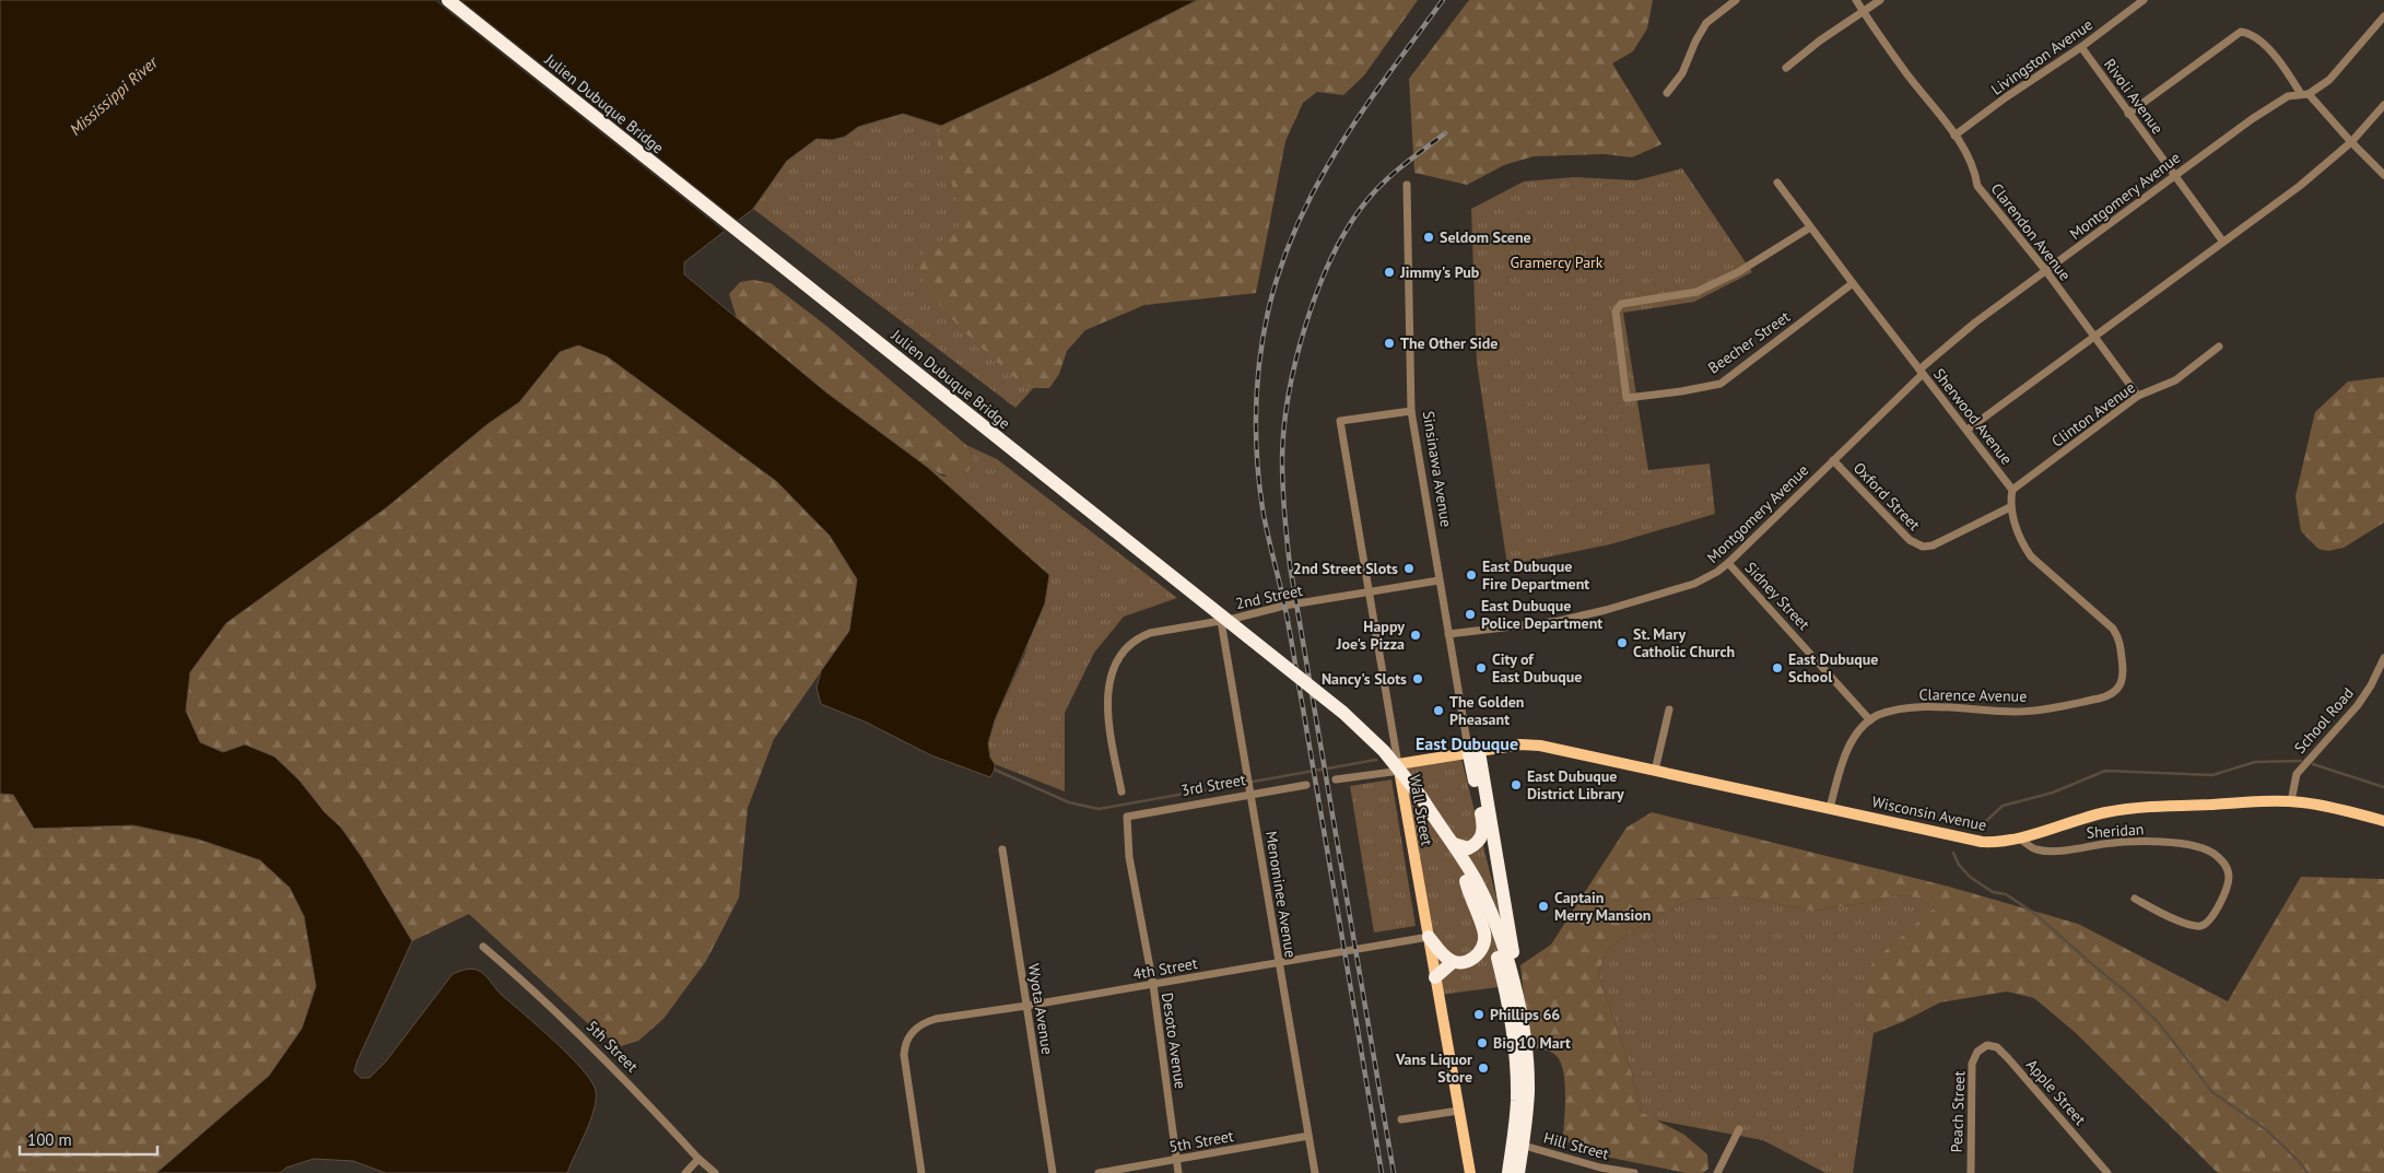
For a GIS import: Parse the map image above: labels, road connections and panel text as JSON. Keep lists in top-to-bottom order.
{
  "streets": {
    "highway": ["Julien Dubuque Bridge"],
    "main road": ["Wall Street", "Wisconsin Avenue"],
    "street": [
      "Livingston Avenue",
      "Rivoli Avenue",
      "Montgomery Avenue",
      "Clarendon Avenue",
      "Beecher Street",
      "Clinton Avenue",
      "Sherwood Avenue",
      "Sinsinawa Avenue",
      "Oxford Street",
      "Sidney Street",
      "2nd Street",
      "Clarence Avenue",
      "School Road",
      "3rd Street",
      "Sheridan",
      "Menominee Avenue",
      "4th Street",
      "Wyota Avenue",
      "Desoto Avenue",
      "5th Street",
      "Apple Street",
      "Peach Street",
      "Hill Street"
    ]
  },
  "crossings": [
    ["Livingston Avenue", "Rivoli Avenue"],
    ["Livingston Avenue", "Clarendon Avenue"],
    ["Rivoli Avenue", "Montgomery Avenue"],
    ["Montgomery Avenue", "Clarendon Avenue"],
    ["Montgomery Avenue", "Sherwood Avenue"],
    ["Montgomery Avenue", "Sinsinawa Avenue"],
    ["Montgomery Avenue", "Oxford Street"],
    ["Montgomery Avenue", "Sidney Street"],
    ["Clarendon Avenue", "Clinton Avenue"],
    ["Beecher Street", "Sherwood Avenue"],
    ["Clinton Avenue", "Sherwood Avenue"],
    ["Sinsinawa Avenue", "2nd Street"],
    ["Sinsinawa Avenue", "Wall Street"],
    ["Sinsinawa Avenue", "Wisconsin Avenue"],
    ["Oxford Street", "Clarence Avenue"],
    ["Sidney Street", "Clarence Avenue"],
    ["2nd Street", "Wall Street"],
    ["2nd Street", "Menominee Avenue"],
    ["School Road", "Wisconsin Avenue"],
    ["3rd Street", "Menominee Avenue"],
    ["3rd Street", "Desoto Avenue"],
    ["Wall Street", "4th Street"],
    ["Wisconsin Avenue", "Sheridan"],
    ["Menominee Avenue", "4th Street"],
    ["Menominee Avenue", "5th Street"],
    ["4th Street", "Wyota Avenue"],
    ["4th Street", "Desoto Avenue"],
    ["Desoto Avenue", "5th Street"],
    ["Apple Street", "Peach Street"]
  ],
  "districts": ["East Dubuque"],
  "water": ["Mississippi River"],
  "parks": ["Gramercy Park"],
  "places": [
    "Seldom Scene",
    "Jimmy's Pub",
    "The Other Side",
    "2nd Street Slots",
    "East Dubuque Fire Department",
    "East Dubuque Police Department",
    "Happy Joe's Pizza",
    "St. Mary Catholic Church",
    "City of East Dubuque",
    "East Dubuque School",
    "Nancy's Slots",
    "The Golden Pheasant",
    "East Dubuque District Library",
    "Captain Merry Mansion",
    "Phillips 66",
    "Big 10 Mart",
    "Vans Liquor Store"
  ],
  "scale_bar": "100 m"
}
